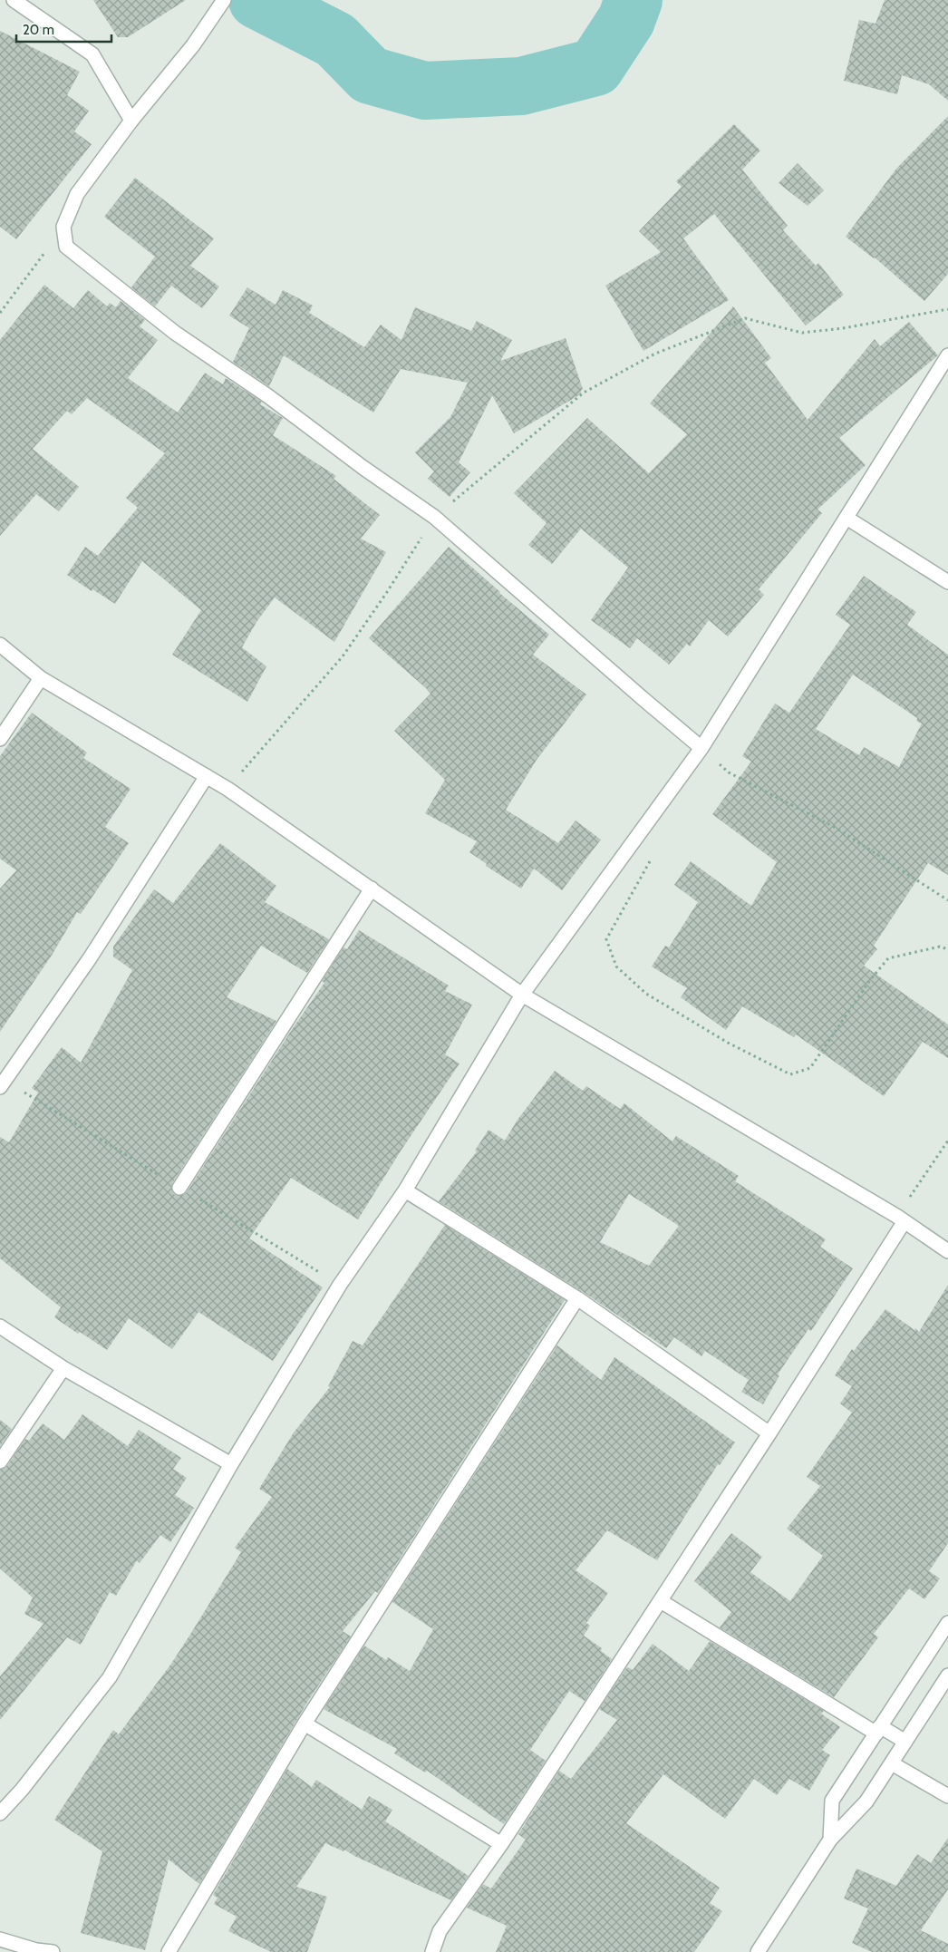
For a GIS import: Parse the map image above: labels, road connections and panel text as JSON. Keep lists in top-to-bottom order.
{
  "scale_bar": "20 m"
}
